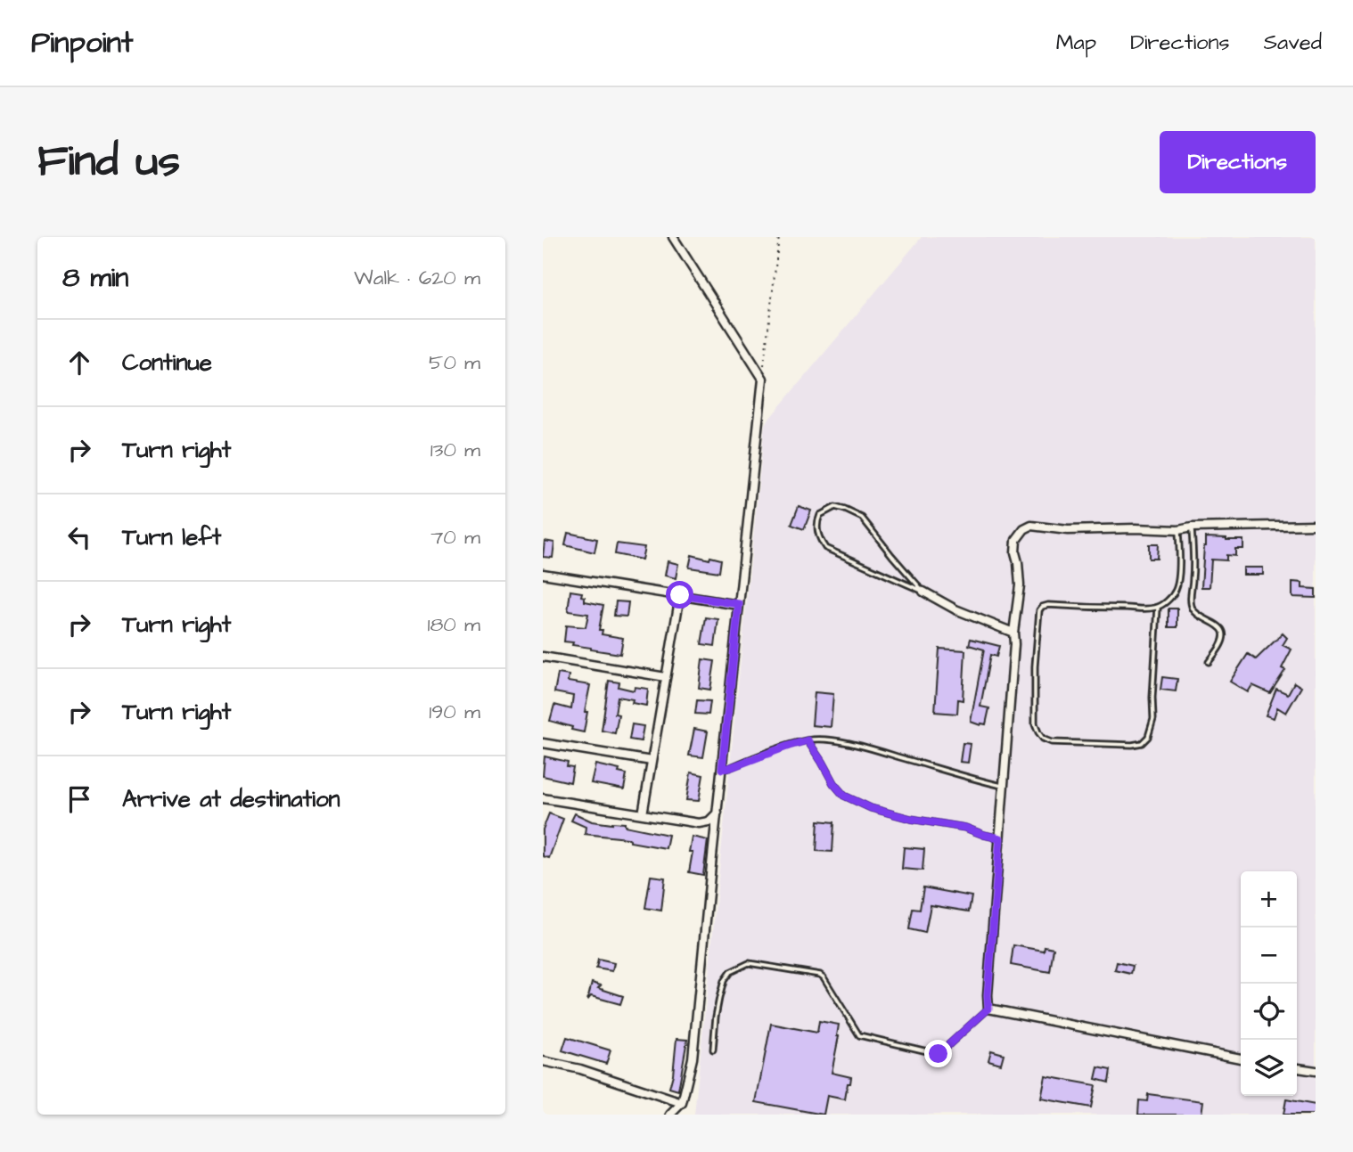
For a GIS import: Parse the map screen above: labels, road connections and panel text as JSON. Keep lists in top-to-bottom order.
{
  "page": {
    "header": "Pinpoint",
    "nav": ["Map", "Directions", "Saved"],
    "buttons": "Directions",
    "title": "Find us",
    "heading": ["8 min", "Walk · 620 m"],
    "list": [
      ["Continue", "50 m"],
      ["Turn right", "130 m"],
      ["Turn left", "70 m"],
      ["Turn right", "180 m"],
      ["Turn right", "190 m"],
      "Arrive at destination"
    ],
    "map_buttons": ["+", "−"]
  }
}
